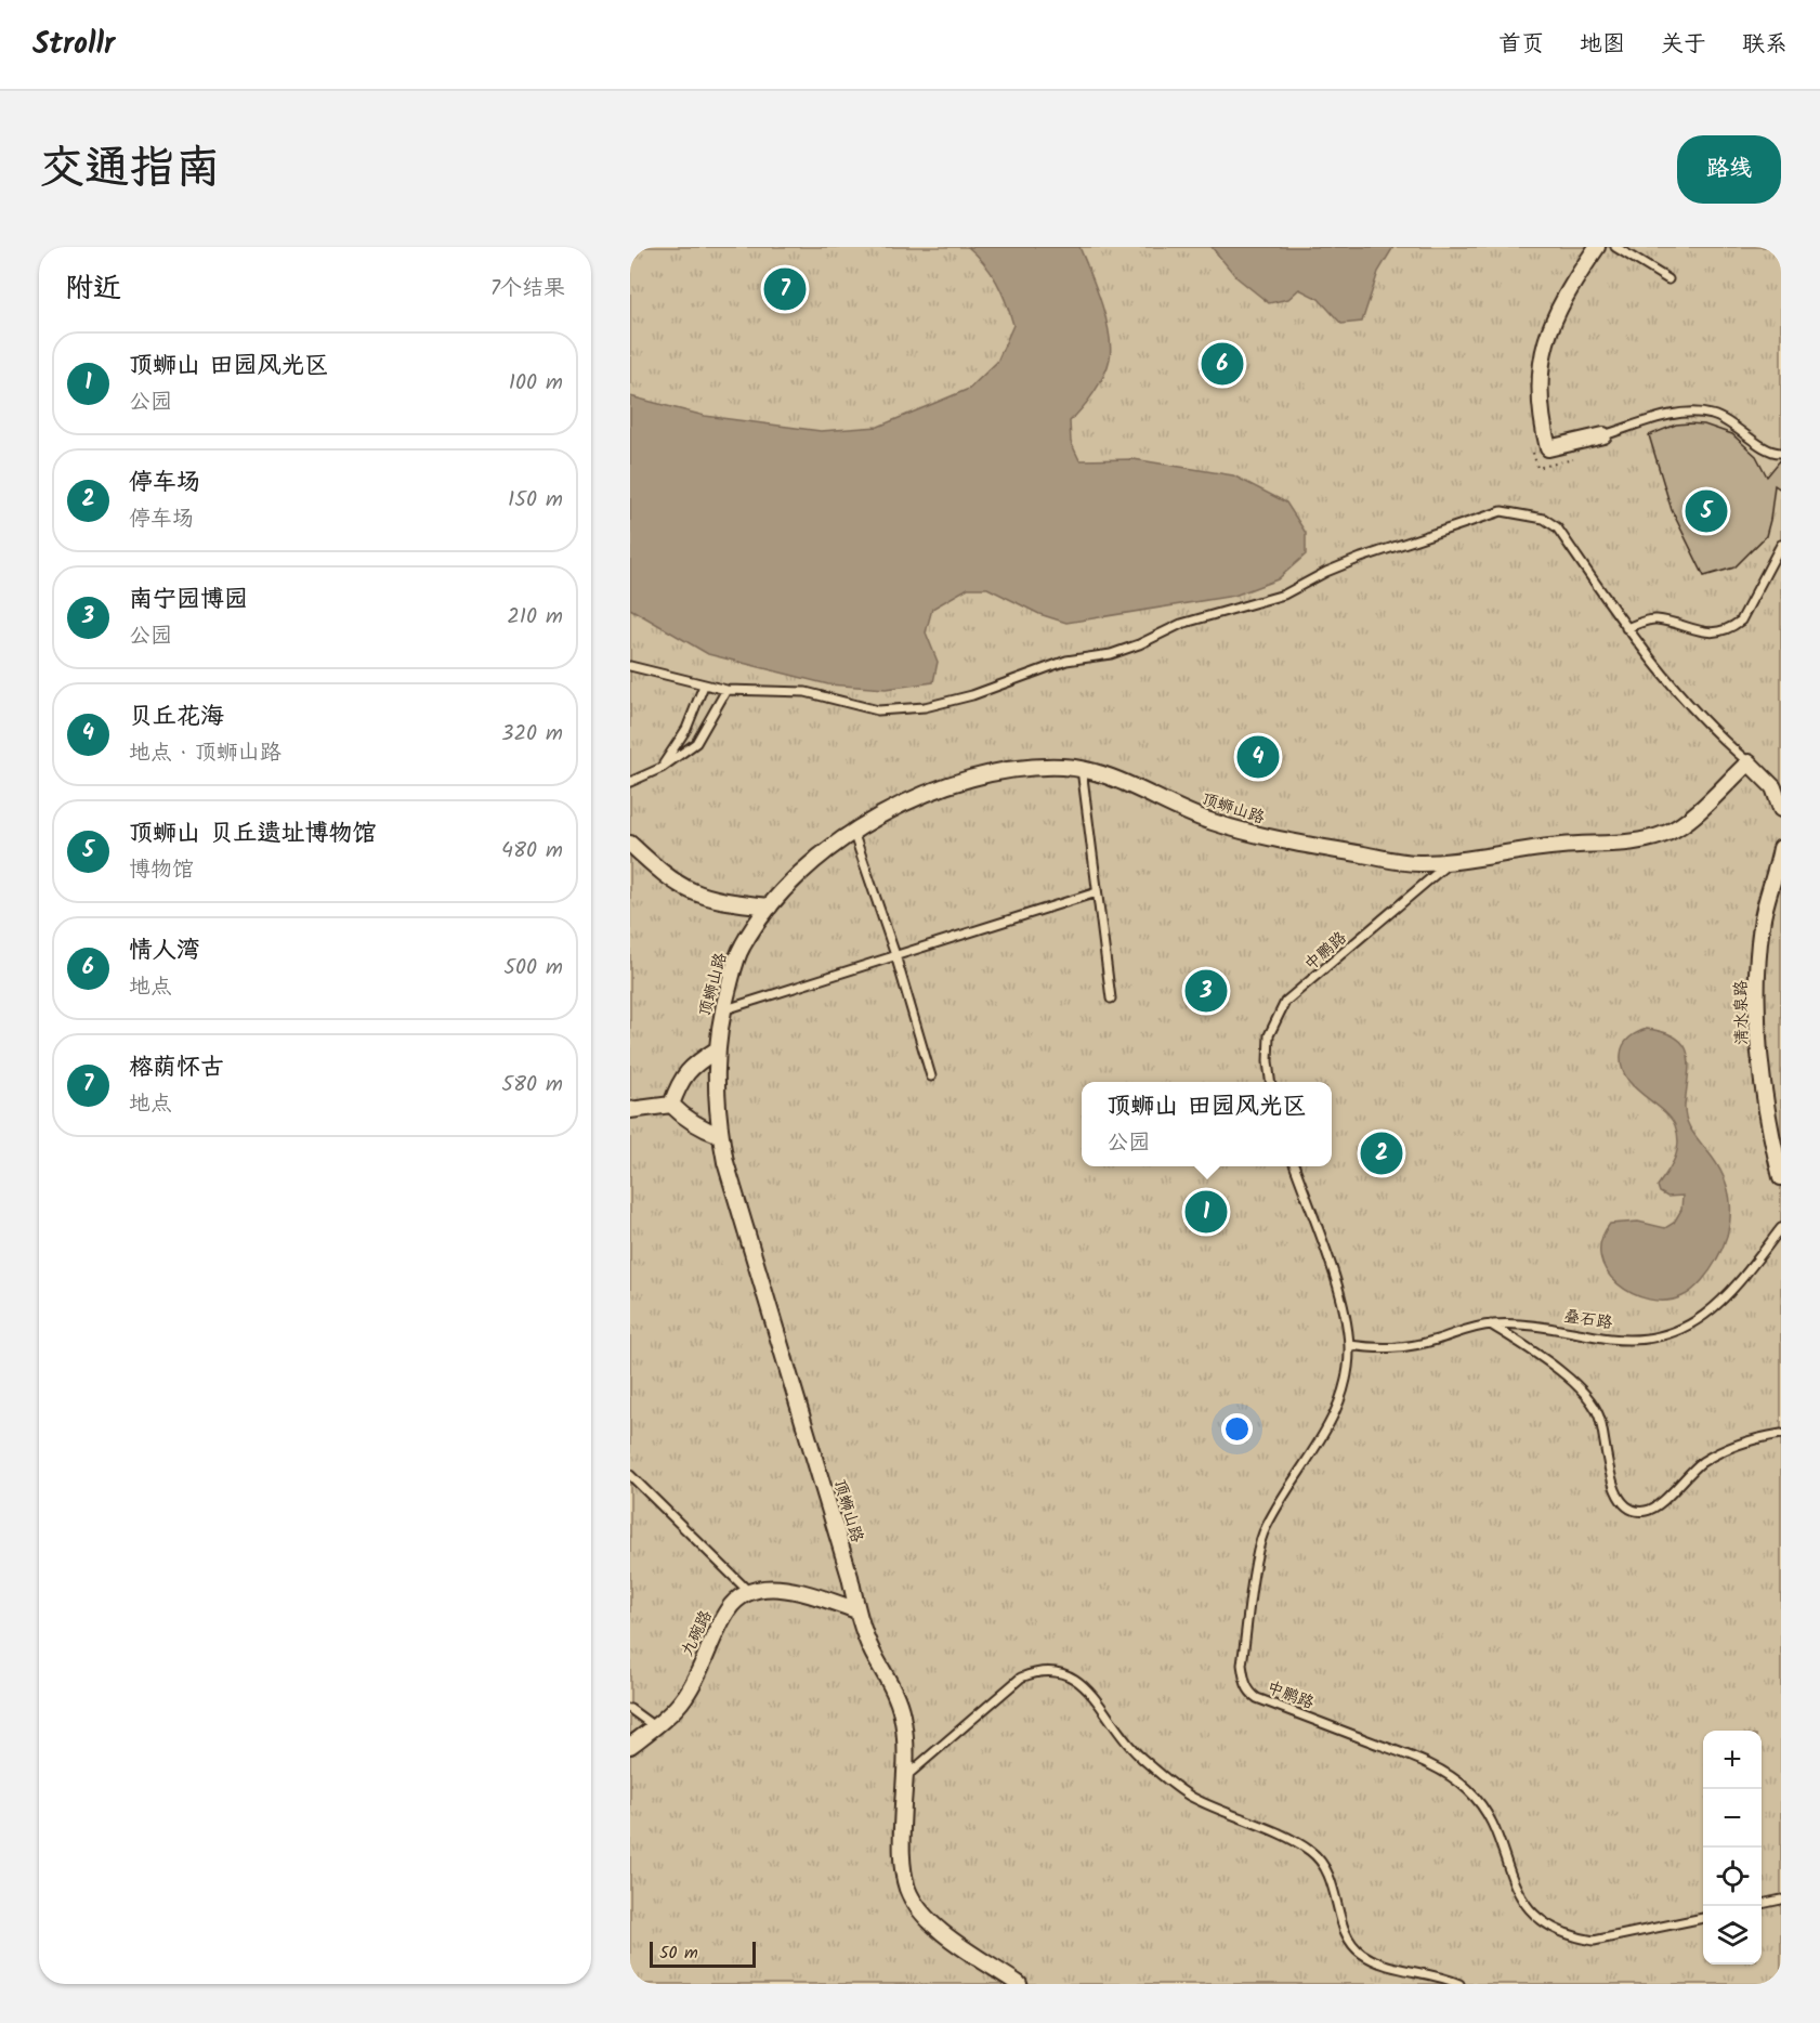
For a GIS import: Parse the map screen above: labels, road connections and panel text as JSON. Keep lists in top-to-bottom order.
{
  "streets": {
    "street": ["顶蛳山路", "清水泉路", "九碗路"],
    "lane": ["中鹏路", "叠石路"]
  },
  "crossings": [
    ["顶蛳山路", "中鹏路"],
    ["中鹏路", "叠石路"]
  ],
  "scale_bar": "50 m",
  "page": {
    "header": "Strollr",
    "nav": [
      "首页",
      "地图",
      "关于",
      "联系"
    ],
    "title": "交通指南",
    "buttons": "路线",
    "heading": ["附近", "7个结果"],
    "pins": [
      "7",
      "6",
      "5",
      "4",
      "3",
      "2",
      "1"
    ],
    "list": [
      {
        "mark": "1",
        "name": "顶蛳山 田园风光区",
        "note": "公园",
        "value": "100 m"
      },
      {
        "mark": "2",
        "name": "停车场",
        "note": "停车场",
        "value": "150 m"
      },
      {
        "mark": "3",
        "name": "南宁园博园",
        "note": "公园",
        "value": "210 m"
      },
      {
        "mark": "4",
        "name": "贝丘花海",
        "note": "地点 · 顶蛳山路",
        "value": "320 m"
      },
      {
        "mark": "5",
        "name": "顶蛳山 贝丘遗址博物馆",
        "note": "博物馆",
        "value": "480 m"
      },
      {
        "mark": "6",
        "name": "情人湾",
        "note": "地点",
        "value": "500 m"
      },
      {
        "mark": "7",
        "name": "榕荫怀古",
        "note": "地点",
        "value": "580 m"
      }
    ],
    "popup": ["顶蛳山 田园风光区", "公园"],
    "map_buttons": ["+", "−"],
    "scale": "50 m"
  }
}
